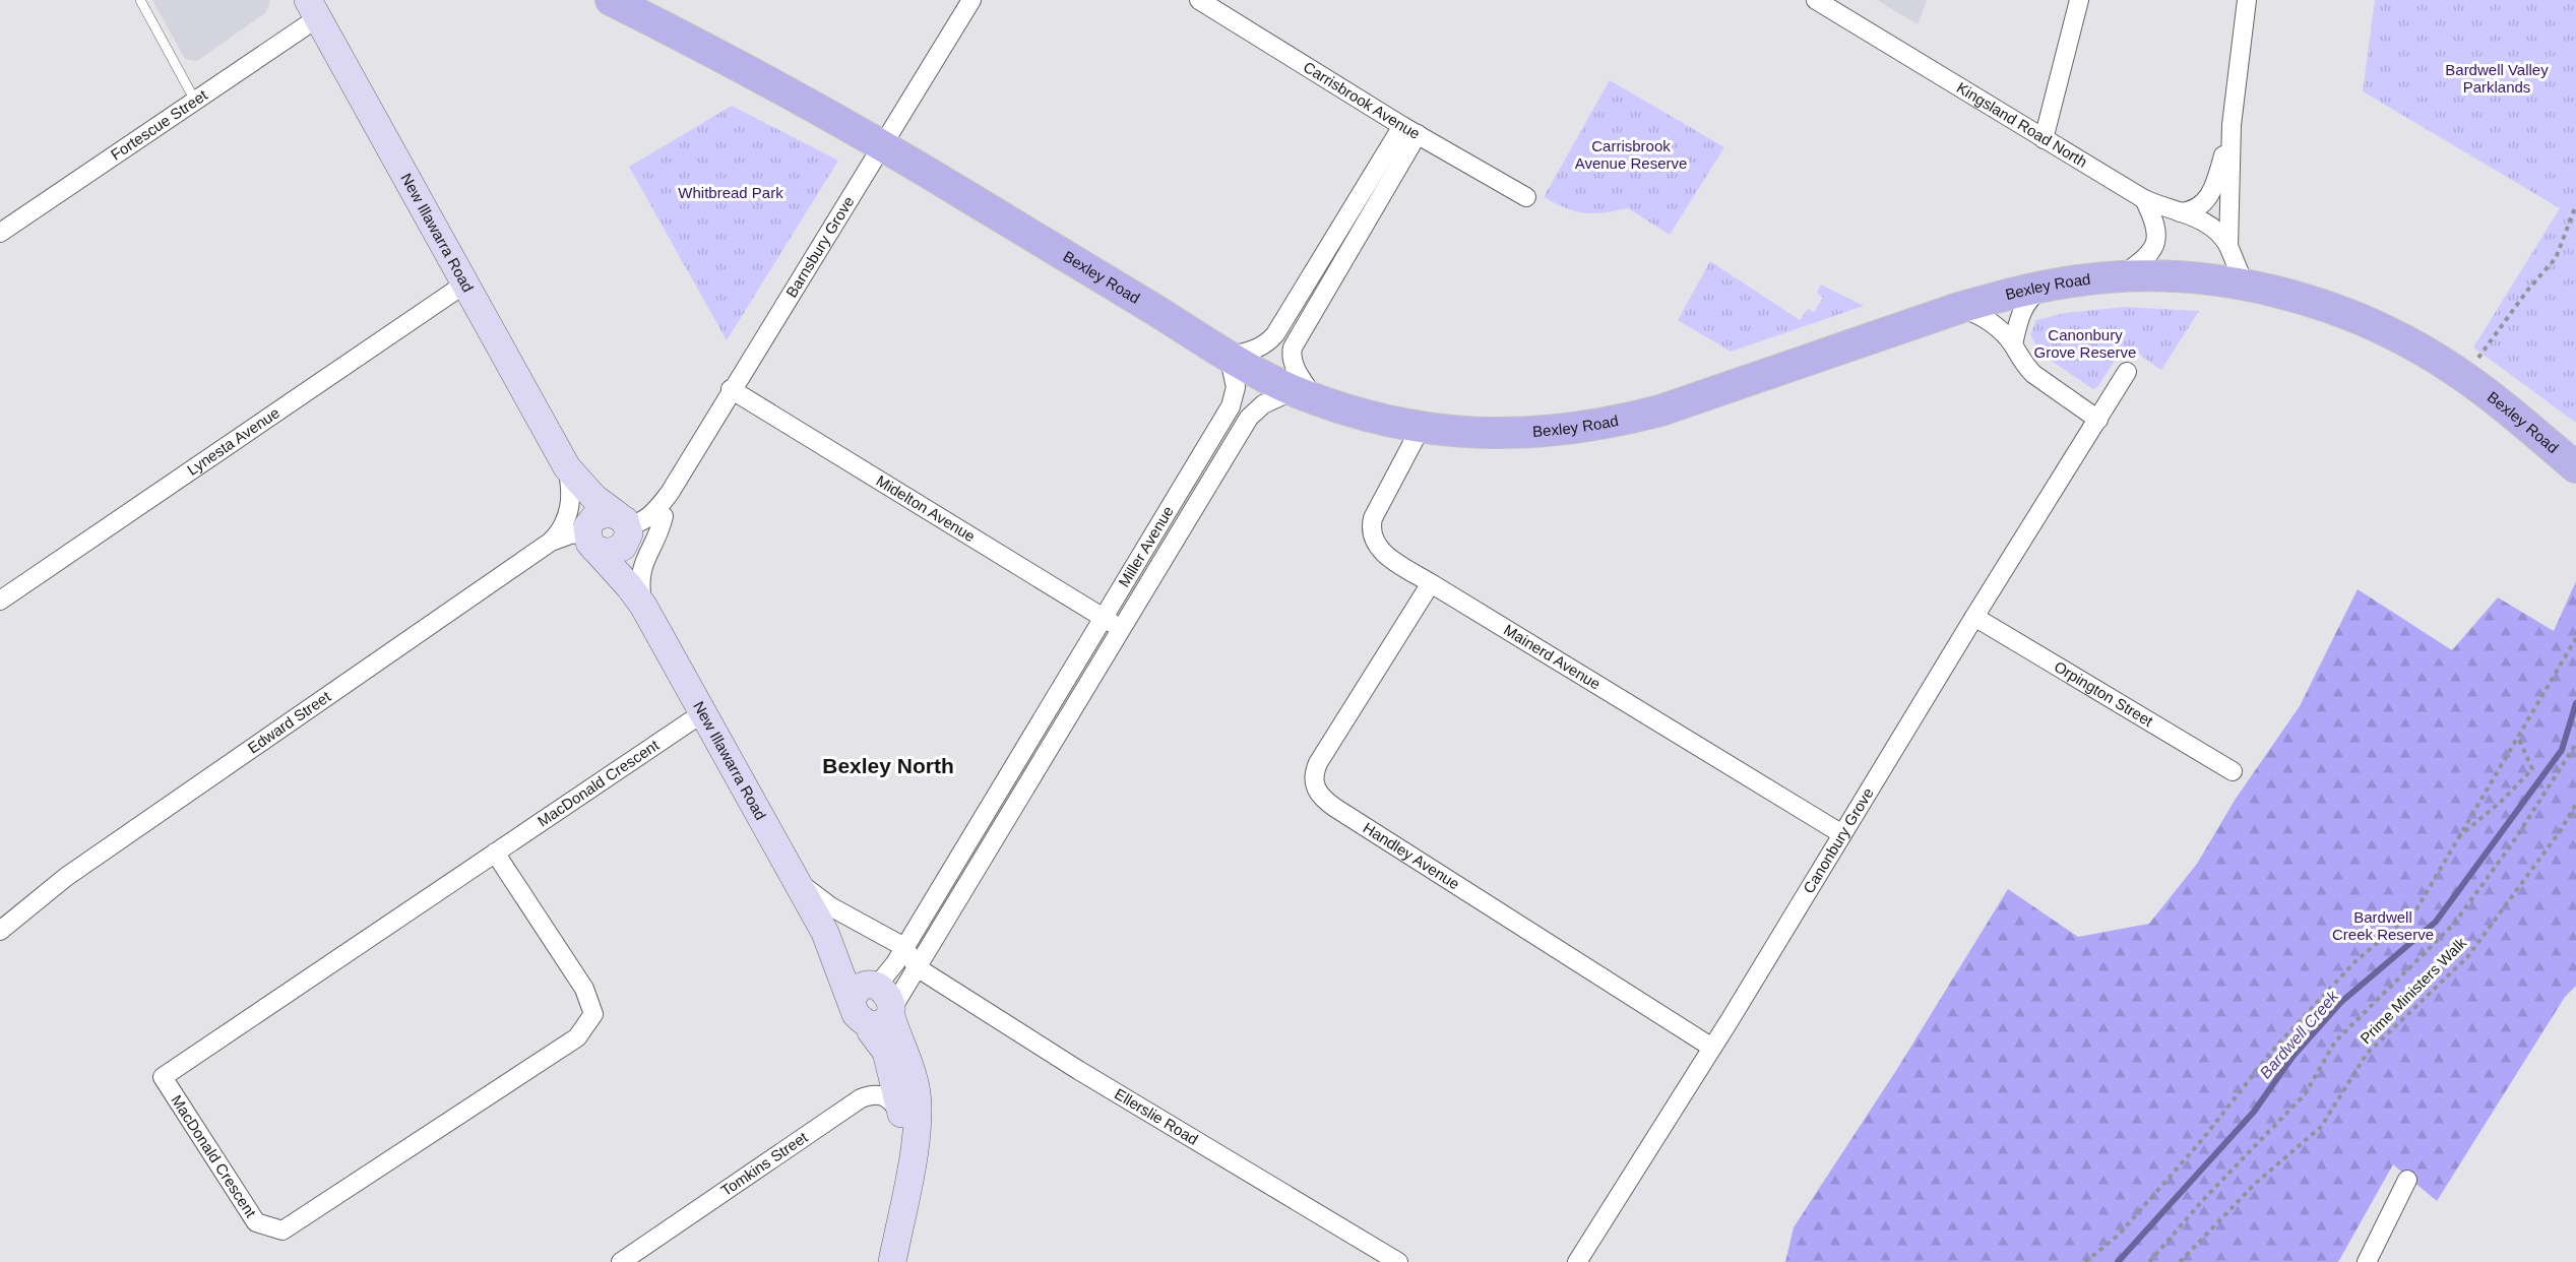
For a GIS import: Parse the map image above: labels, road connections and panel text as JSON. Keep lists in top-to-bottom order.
{
  "streets": {
    "main road": ["New Illawarra Road", "Bexley Road"],
    "street": [
      "Carrisbrook Avenue",
      "Fortescue Street",
      "Kingsland Road North",
      "Barnsbury Grove",
      "Lynesta Avenue",
      "Midelton Avenue",
      "Miller Avenue",
      "Mainerd Avenue",
      "Orpington Street",
      "Edward Street",
      "MacDonald Crescent",
      "Canonbury Grove",
      "Handley Avenue",
      "Ellerslie Road",
      "Tomkins Street"
    ],
    "path": ["Prime Ministers Walk"]
  },
  "crossings": [
    ["Fortescue Street", "New Illawarra Road"],
    ["New Illawarra Road", "Barnsbury Grove"],
    ["New Illawarra Road", "Lynesta Avenue"],
    ["New Illawarra Road", "Miller Avenue"],
    ["New Illawarra Road", "Edward Street"],
    ["New Illawarra Road", "MacDonald Crescent"],
    ["New Illawarra Road", "Tomkins Street"],
    ["Barnsbury Grove", "Bexley Road"],
    ["Barnsbury Grove", "Midelton Avenue"],
    ["Bexley Road", "Miller Avenue"],
    ["Bexley Road", "Mainerd Avenue"],
    ["Midelton Avenue", "Miller Avenue"],
    ["Miller Avenue", "Ellerslie Road"],
    ["Mainerd Avenue", "Canonbury Grove"],
    ["Mainerd Avenue", "Handley Avenue"],
    ["Orpington Street", "Canonbury Grove"],
    ["Canonbury Grove", "Handley Avenue"]
  ],
  "districts": ["Bexley North"],
  "water": ["Bardwell Creek"],
  "parks": [
    "Bardwell Valley Parklands",
    "Carrisbrook Avenue Reserve",
    "Whitbread Park",
    "Canonbury Grove Reserve",
    "Bardwell Creek Reserve"
  ]
}
